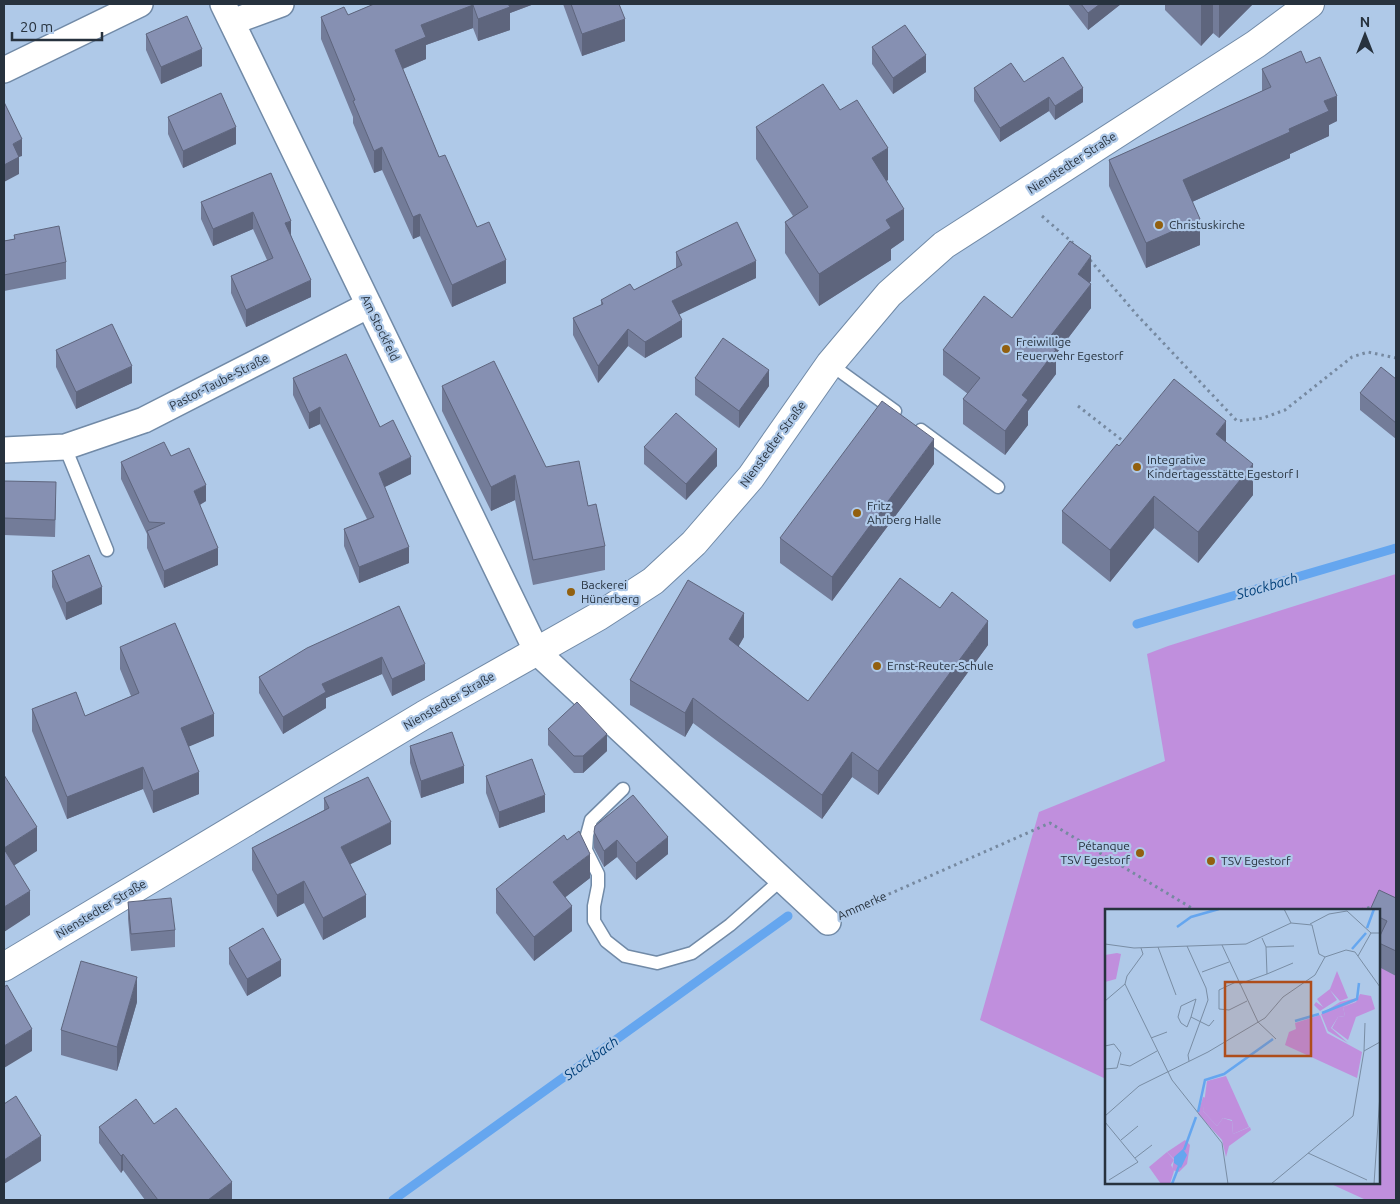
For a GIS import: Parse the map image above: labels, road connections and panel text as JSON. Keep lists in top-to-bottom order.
{
  "streets": {
    "main road": ["Nienstedter Straße"],
    "street": ["Am Stockfeld", "Pastor-Taube-Straße", "Ammerke"]
  },
  "crossings": [
    ["Nienstedter Straße", "Am Stockfeld"],
    ["Nienstedter Straße", "Ammerke"],
    ["Am Stockfeld", "Pastor-Taube-Straße"],
    ["Am Stockfeld", "Ammerke"]
  ],
  "water": ["Stockbach"],
  "places": [
    "Christuskirche",
    "Freiwillige Feuerwehr Egestorf",
    "Integrative Kindertagesstätte Egestorf I",
    "Fritz Ahrberg Halle",
    "Backerei Hünerberg",
    "Ernst-Reuter-Schule",
    "Pétanque TSV Egestorf",
    "TSV Egestorf"
  ],
  "scale_bar": "20 m",
  "north": "top"
}
